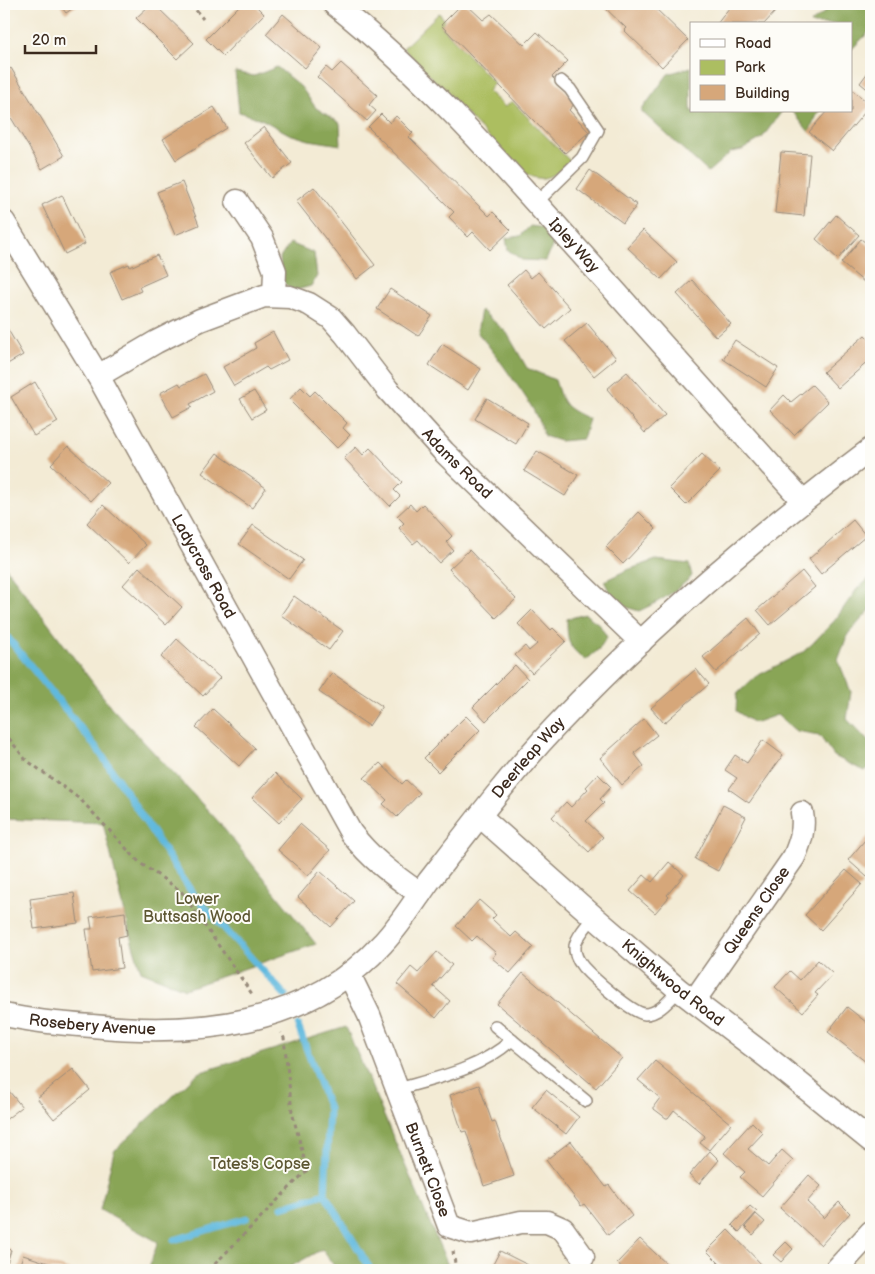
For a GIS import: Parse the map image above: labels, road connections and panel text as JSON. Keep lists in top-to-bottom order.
{
  "streets": {
    "street": [
      "Ipley Way",
      "Adams Road",
      "Ladycross Road",
      "Deerleap Way",
      "Queens Close",
      "Knightwood Road",
      "Rosebery Avenue",
      "Burnett Close"
    ]
  },
  "crossings": [
    ["Ipley Way", "Deerleap Way"],
    ["Adams Road", "Ladycross Road"],
    ["Adams Road", "Deerleap Way"],
    ["Ladycross Road", "Deerleap Way"],
    ["Deerleap Way", "Knightwood Road"],
    ["Deerleap Way", "Rosebery Avenue"],
    ["Deerleap Way", "Burnett Close"],
    ["Queens Close", "Knightwood Road"]
  ],
  "parks": ["Lower Buttsash Wood", "Tates's Copse"],
  "legend": ["Road", "Park", "Building"],
  "scale_bar": "20 m"
}
